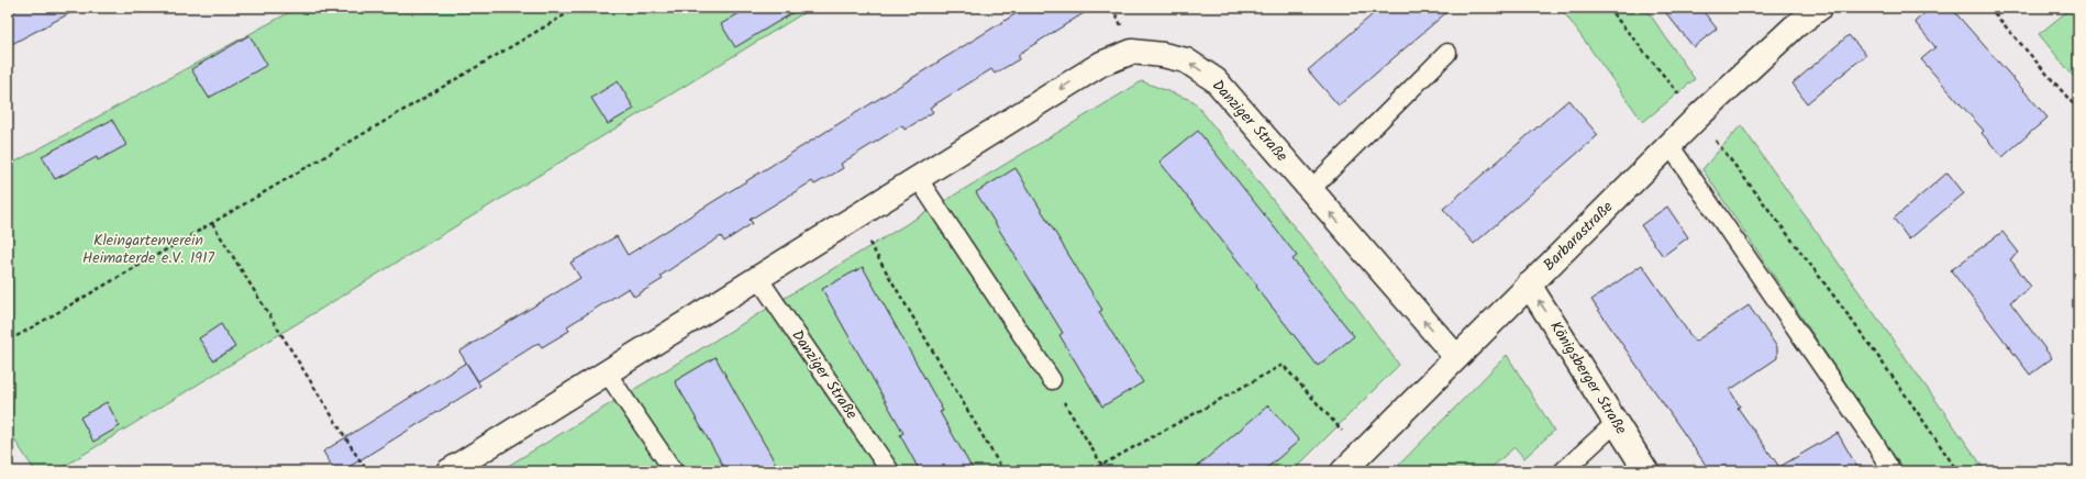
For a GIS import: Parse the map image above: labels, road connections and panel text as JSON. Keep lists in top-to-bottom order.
{
  "streets": {
    "street": ["Danziger Straße", "Barbarastraße", "Königsberger Straße"]
  },
  "crossings": [
    ["Danziger Straße", "Barbarastraße"],
    ["Barbarastraße", "Königsberger Straße"]
  ],
  "one_way": ["Danziger Straße", "Königsberger Straße"],
  "parks": ["Kleingartenverein Heimaterde e.V. 1917"]
}
